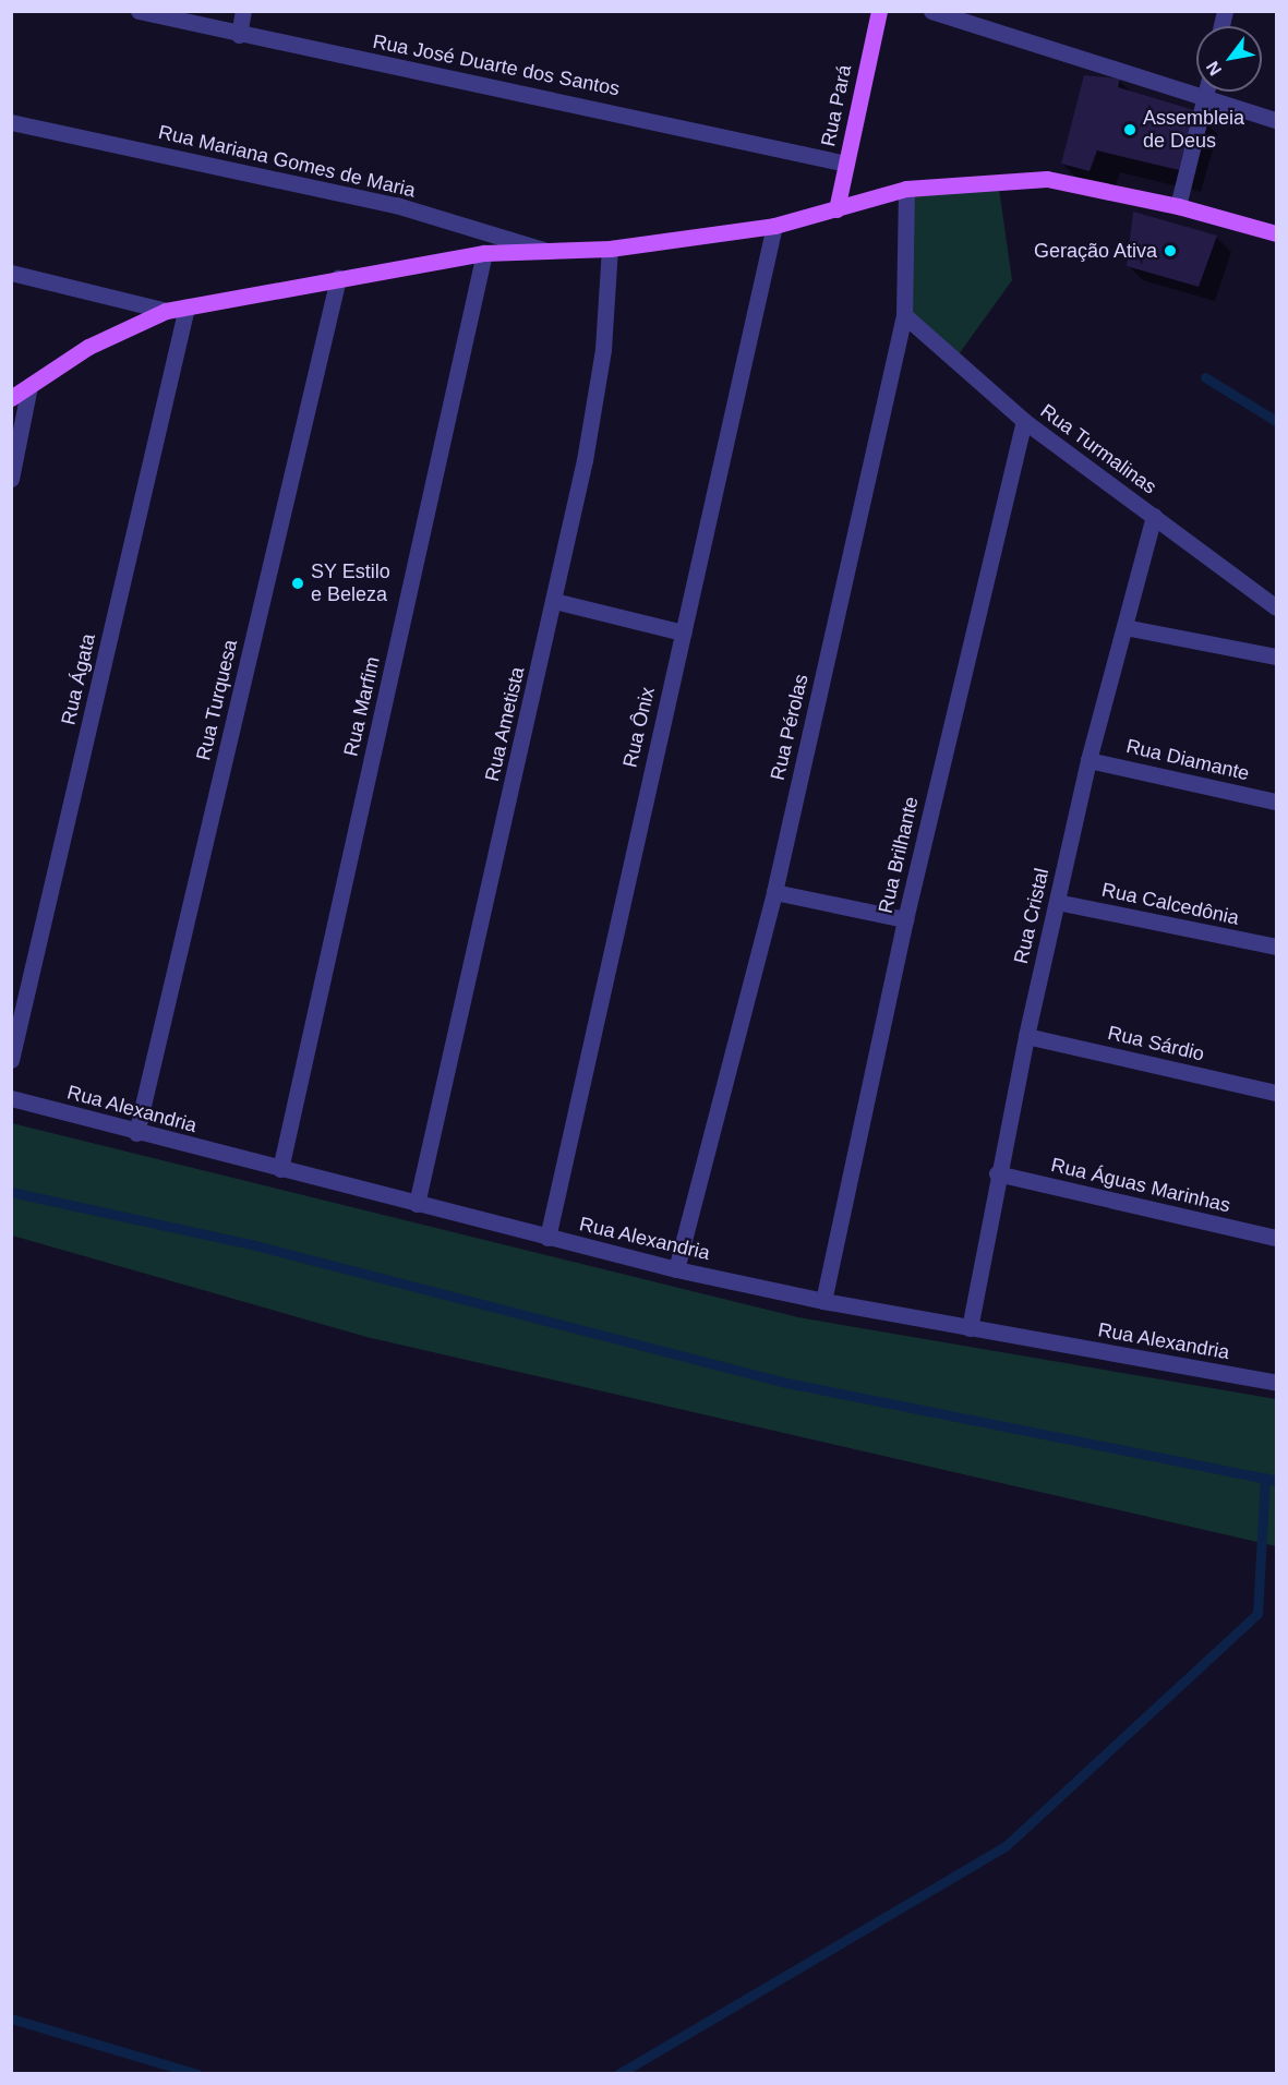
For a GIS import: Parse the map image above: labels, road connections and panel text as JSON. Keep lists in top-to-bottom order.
{
  "streets": {
    "main road": ["Rua Pará"],
    "street": [
      "Rua José Duarte dos Santos",
      "Rua Mariana Gomes de Maria",
      "Rua Turmalinas",
      "Rua Ágata",
      "Rua Turquesa",
      "Rua Marfim",
      "Rua Ametista",
      "Rua Ônix",
      "Rua Pérolas",
      "Rua Diamante",
      "Rua Brilhante",
      "Rua Calcedônia",
      "Rua Cristal",
      "Rua Sárdio",
      "Rua Alexandria",
      "Rua Águas Marinhas"
    ]
  },
  "crossings": [
    ["Rua José Duarte dos Santos", "Rua Pará"],
    ["Rua Turmalinas", "Rua Pérolas"],
    ["Rua Turmalinas", "Rua Brilhante"],
    ["Rua Turmalinas", "Rua Cristal"],
    ["Rua Turquesa", "Rua Alexandria"],
    ["Rua Marfim", "Rua Alexandria"],
    ["Rua Ametista", "Rua Alexandria"],
    ["Rua Ônix", "Rua Alexandria"],
    ["Rua Pérolas", "Rua Alexandria"],
    ["Rua Diamante", "Rua Cristal"],
    ["Rua Brilhante", "Rua Alexandria"],
    ["Rua Calcedônia", "Rua Cristal"],
    ["Rua Cristal", "Rua Sárdio"],
    ["Rua Cristal", "Rua Alexandria"],
    ["Rua Cristal", "Rua Águas Marinhas"]
  ],
  "places": ["Assembleia de Deus", "Geração Ativa", "SY Estilo e Beleza"],
  "north": "bottom left"
}
